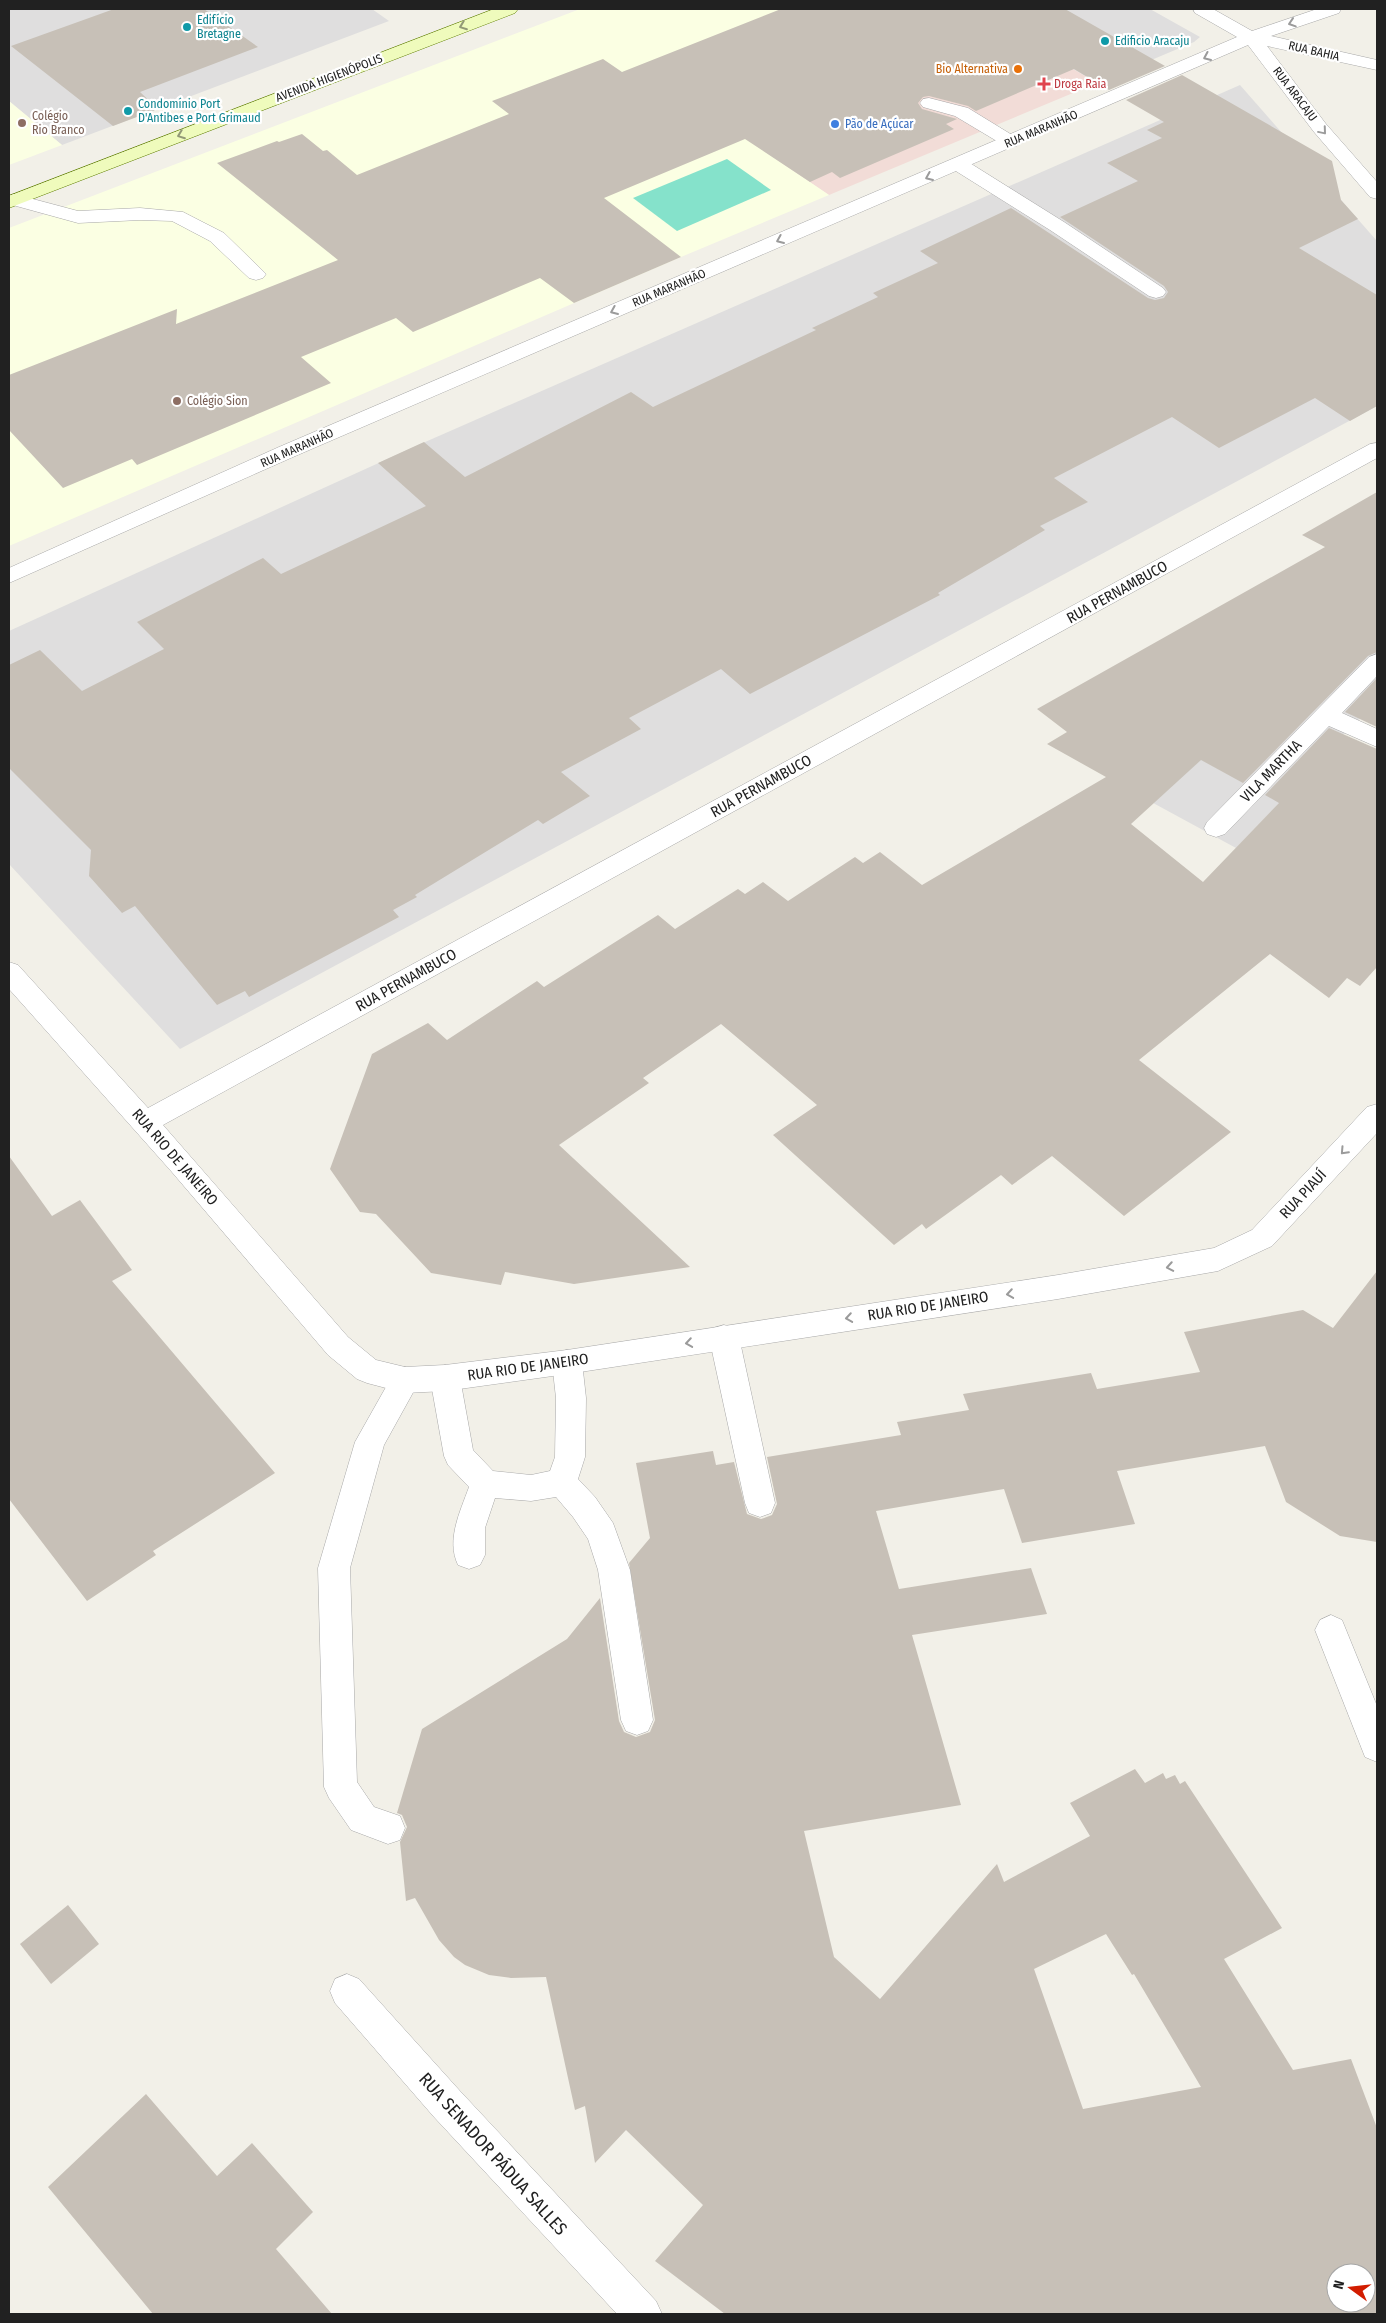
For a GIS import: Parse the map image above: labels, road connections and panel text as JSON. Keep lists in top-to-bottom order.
{
  "streets": {
    "street": [
      "RUA BAHIA",
      "AVENIDA HIGIENÓPOLIS",
      "RUA ARACAJU",
      "RUA MARANHÃO",
      "RUA PERNAMBUCO",
      "VILA MARTHA",
      "RUA RIO DE JANEIRO",
      "RUA PIAUÍ",
      "RUA SENADOR PÁDUA SALLES"
    ]
  },
  "crossings": [
    ["RUA BAHIA", "RUA ARACAJU"],
    ["RUA BAHIA", "RUA MARANHÃO"],
    ["RUA ARACAJU", "RUA MARANHÃO"],
    ["RUA PERNAMBUCO", "RUA RIO DE JANEIRO"],
    ["RUA RIO DE JANEIRO", "RUA PIAUÍ"]
  ],
  "one_way": [
    "AVENIDA HIGIENÓPOLIS",
    "RUA ARACAJU",
    "RUA MARANHÃO",
    "RUA RIO DE JANEIRO",
    "RUA PIAUÍ"
  ],
  "places": {
    "other": [
      "Edifício Bretagne",
      "Edificio Aracaju",
      "Bio Alternativa",
      "Condomínio Port D'Antibes e Port Grimaud",
      "Colégio Rio Branco",
      "Pão de Açúcar",
      "Colégio Sion"
    ],
    "health": ["Droga Raia"]
  },
  "north": "left"
}
